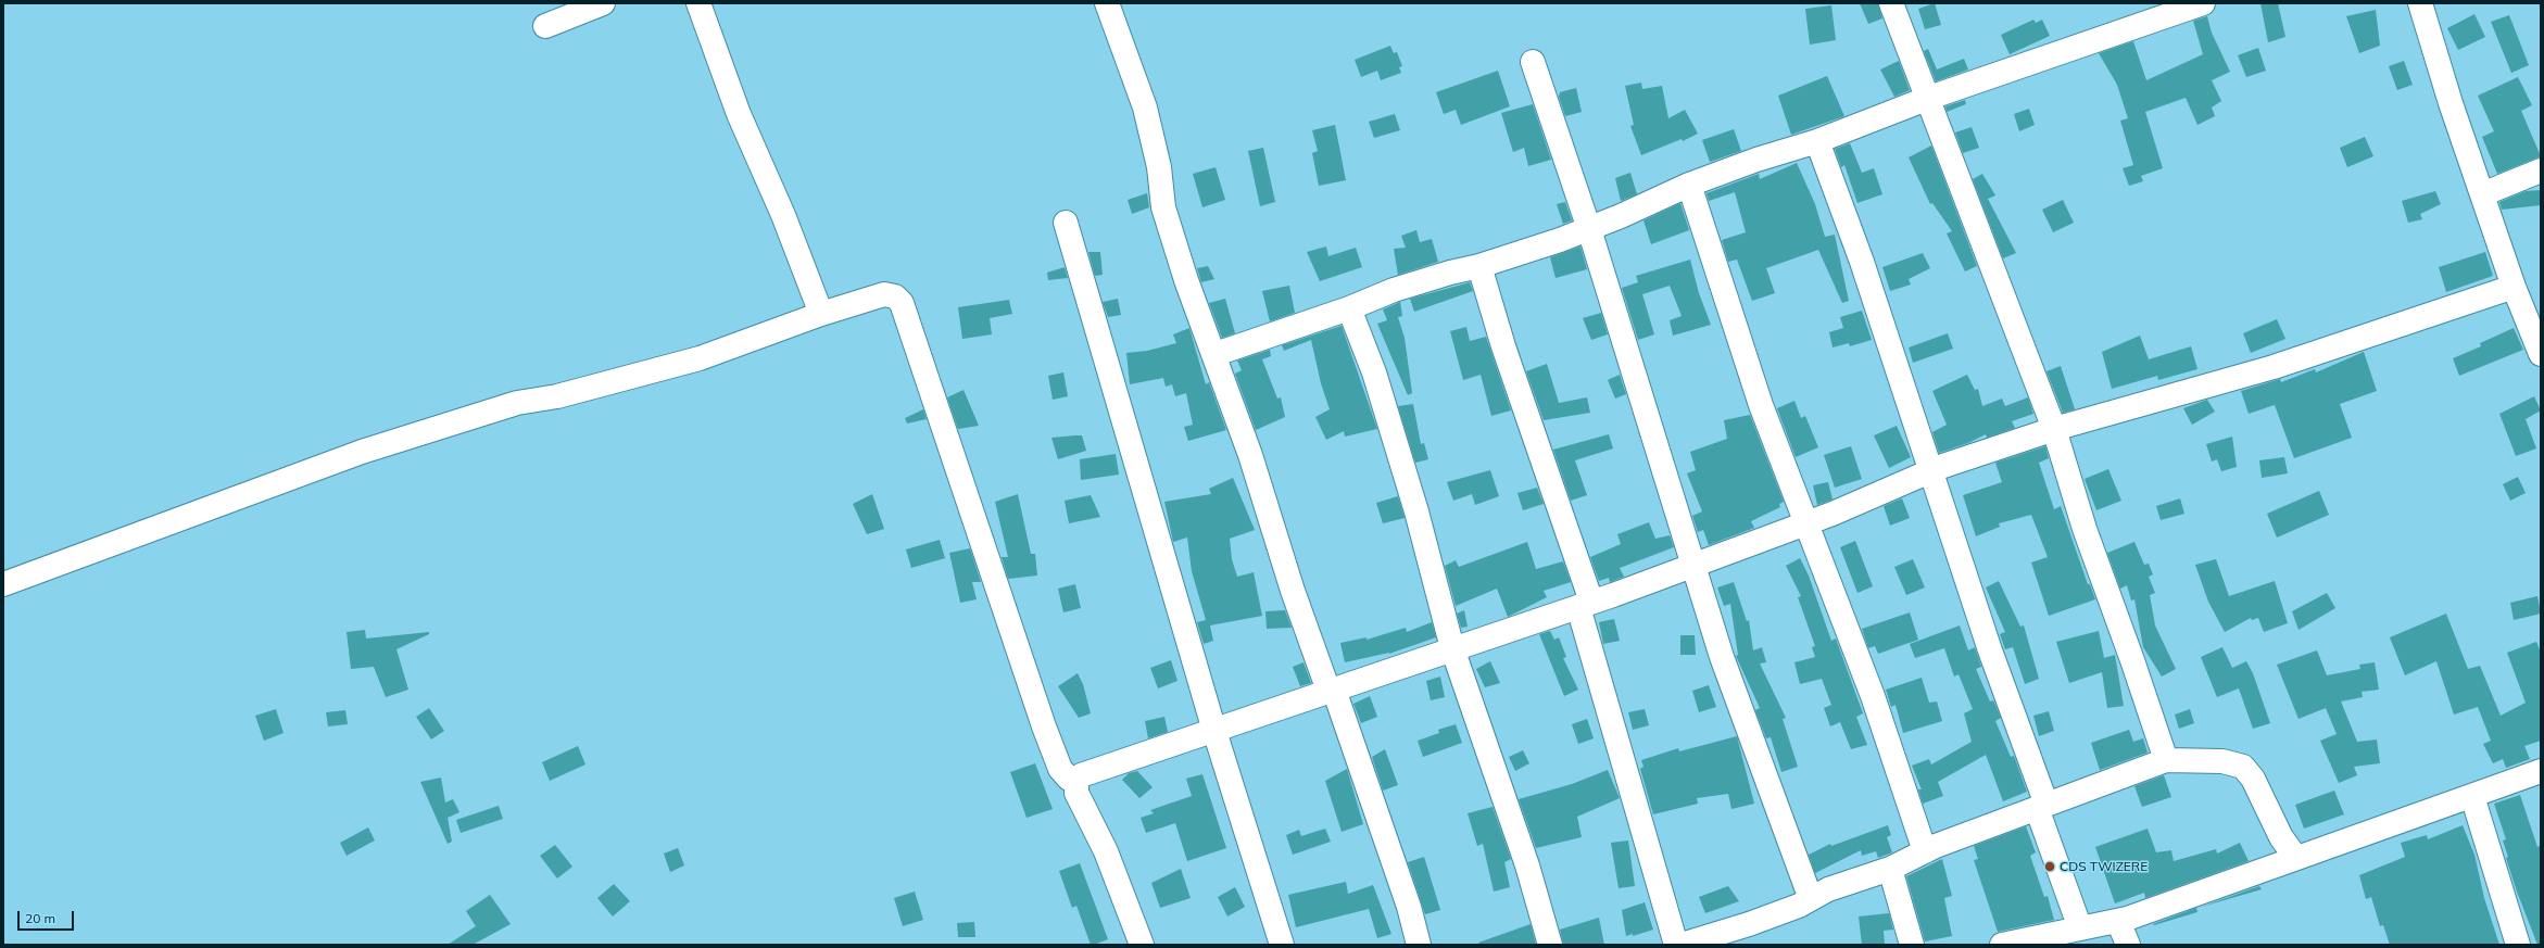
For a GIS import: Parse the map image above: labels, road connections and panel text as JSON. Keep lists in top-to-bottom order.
{
  "places": ["CDS TWIZERE"],
  "scale_bar": "20 m"
}
